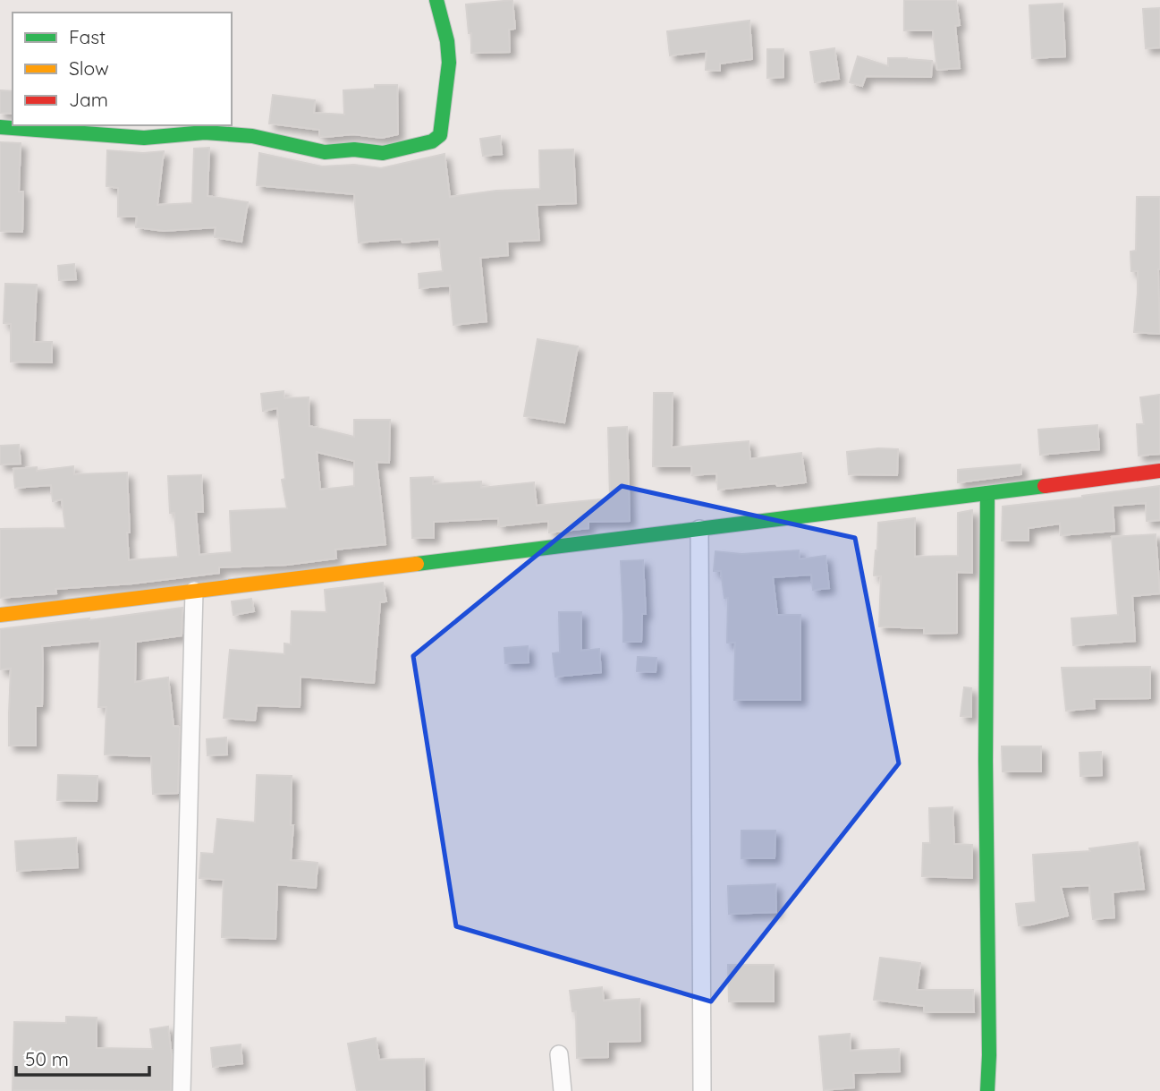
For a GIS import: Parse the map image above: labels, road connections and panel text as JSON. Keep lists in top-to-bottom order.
{
  "legend": ["Fast", "Slow", "Jam"],
  "scale_bar": "50 m"
}
